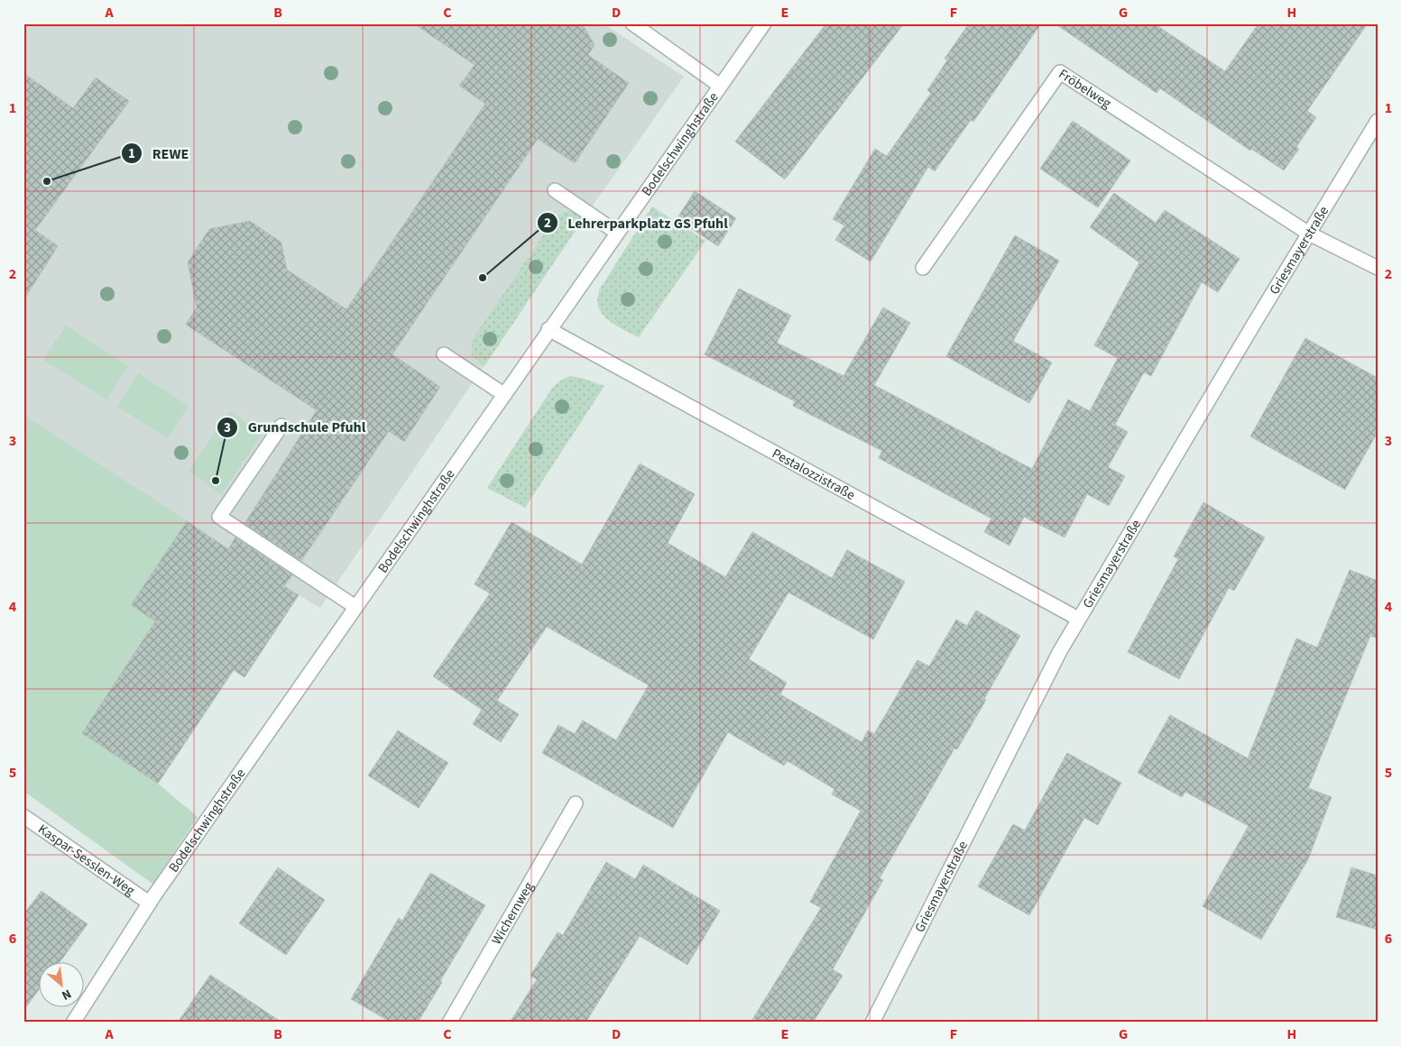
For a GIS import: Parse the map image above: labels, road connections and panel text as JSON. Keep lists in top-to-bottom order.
{
  "streets": {
    "street": [
      "Fröbelweg",
      "Bodelschwinghstraße",
      "Griesmayerstraße",
      "Pestalozzistraße",
      "Kaspar-Sesslen-Weg",
      "Wichernweg"
    ]
  },
  "crossings": [
    ["Fröbelweg", "Griesmayerstraße"],
    ["Bodelschwinghstraße", "Pestalozzistraße"],
    ["Bodelschwinghstraße", "Kaspar-Sesslen-Weg"],
    ["Griesmayerstraße", "Pestalozzistraße"]
  ],
  "places": ["REWE", "Lehrerparkplatz GS Pfuhl", "Grundschule Pfuhl"],
  "north": "bottom right",
  "grid": {
    "columns": [
      "A",
      "B",
      "C",
      "D",
      "E",
      "F",
      "G",
      "H"
    ],
    "rows": [
      "1",
      "2",
      "3",
      "4",
      "5",
      "6"
    ]
  }
}
